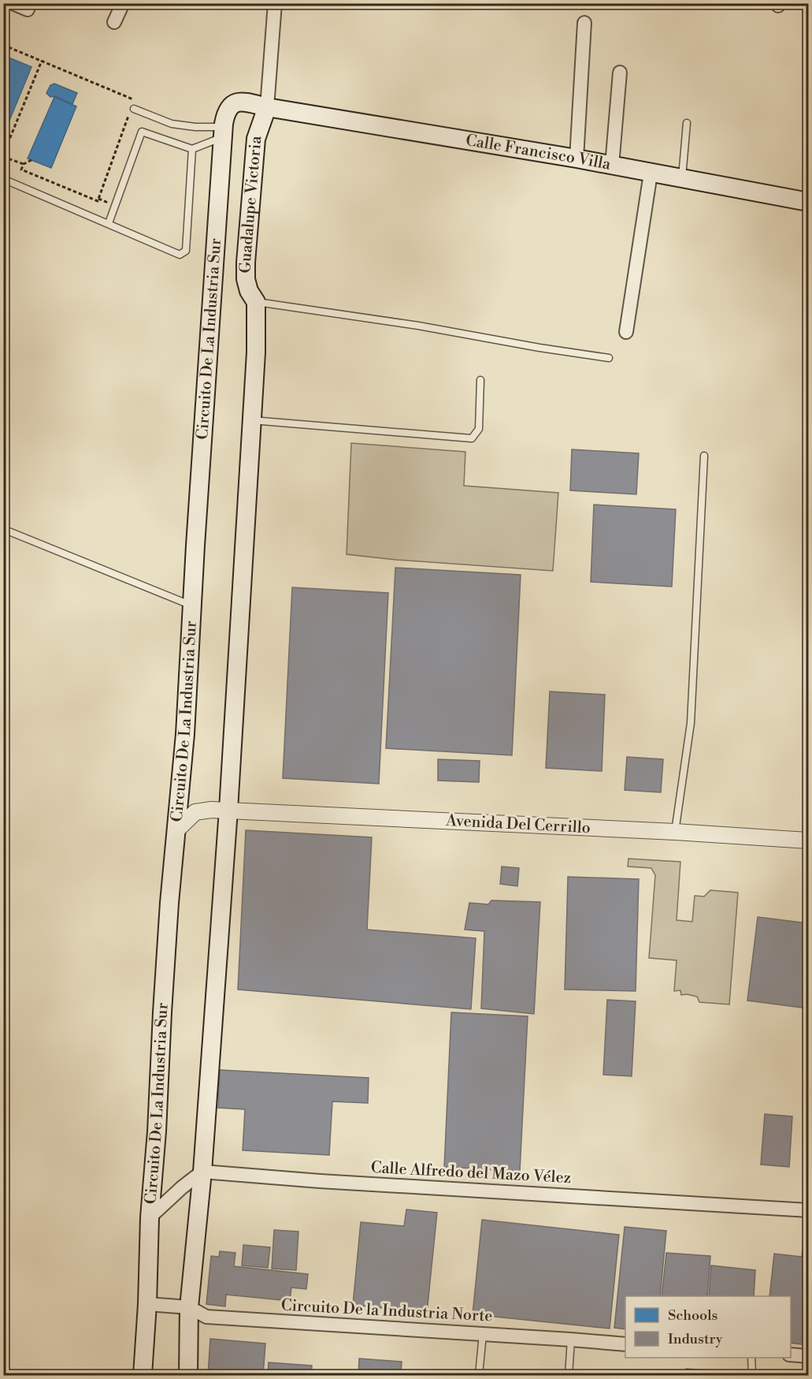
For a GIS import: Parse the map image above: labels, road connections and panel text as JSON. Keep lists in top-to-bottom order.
{
  "streets": {
    "main road": ["Calle Francisco Villa", "Guadalupe Victoria", "Circuito De La Industria Sur"],
    "street": ["Avenida Del Cerrillo", "Calle Alfredo del Mazo Vélez", "Circuito De la Industria Norte"]
  },
  "crossings": [
    ["Calle Francisco Villa", "Guadalupe Victoria"],
    ["Calle Francisco Villa", "Circuito De La Industria Sur"],
    ["Guadalupe Victoria", "Circuito De La Industria Sur"],
    ["Circuito De La Industria Sur", "Avenida Del Cerrillo"],
    ["Circuito De La Industria Sur", "Circuito De la Industria Norte"]
  ],
  "legend": ["Schools", "Industry"]
}
